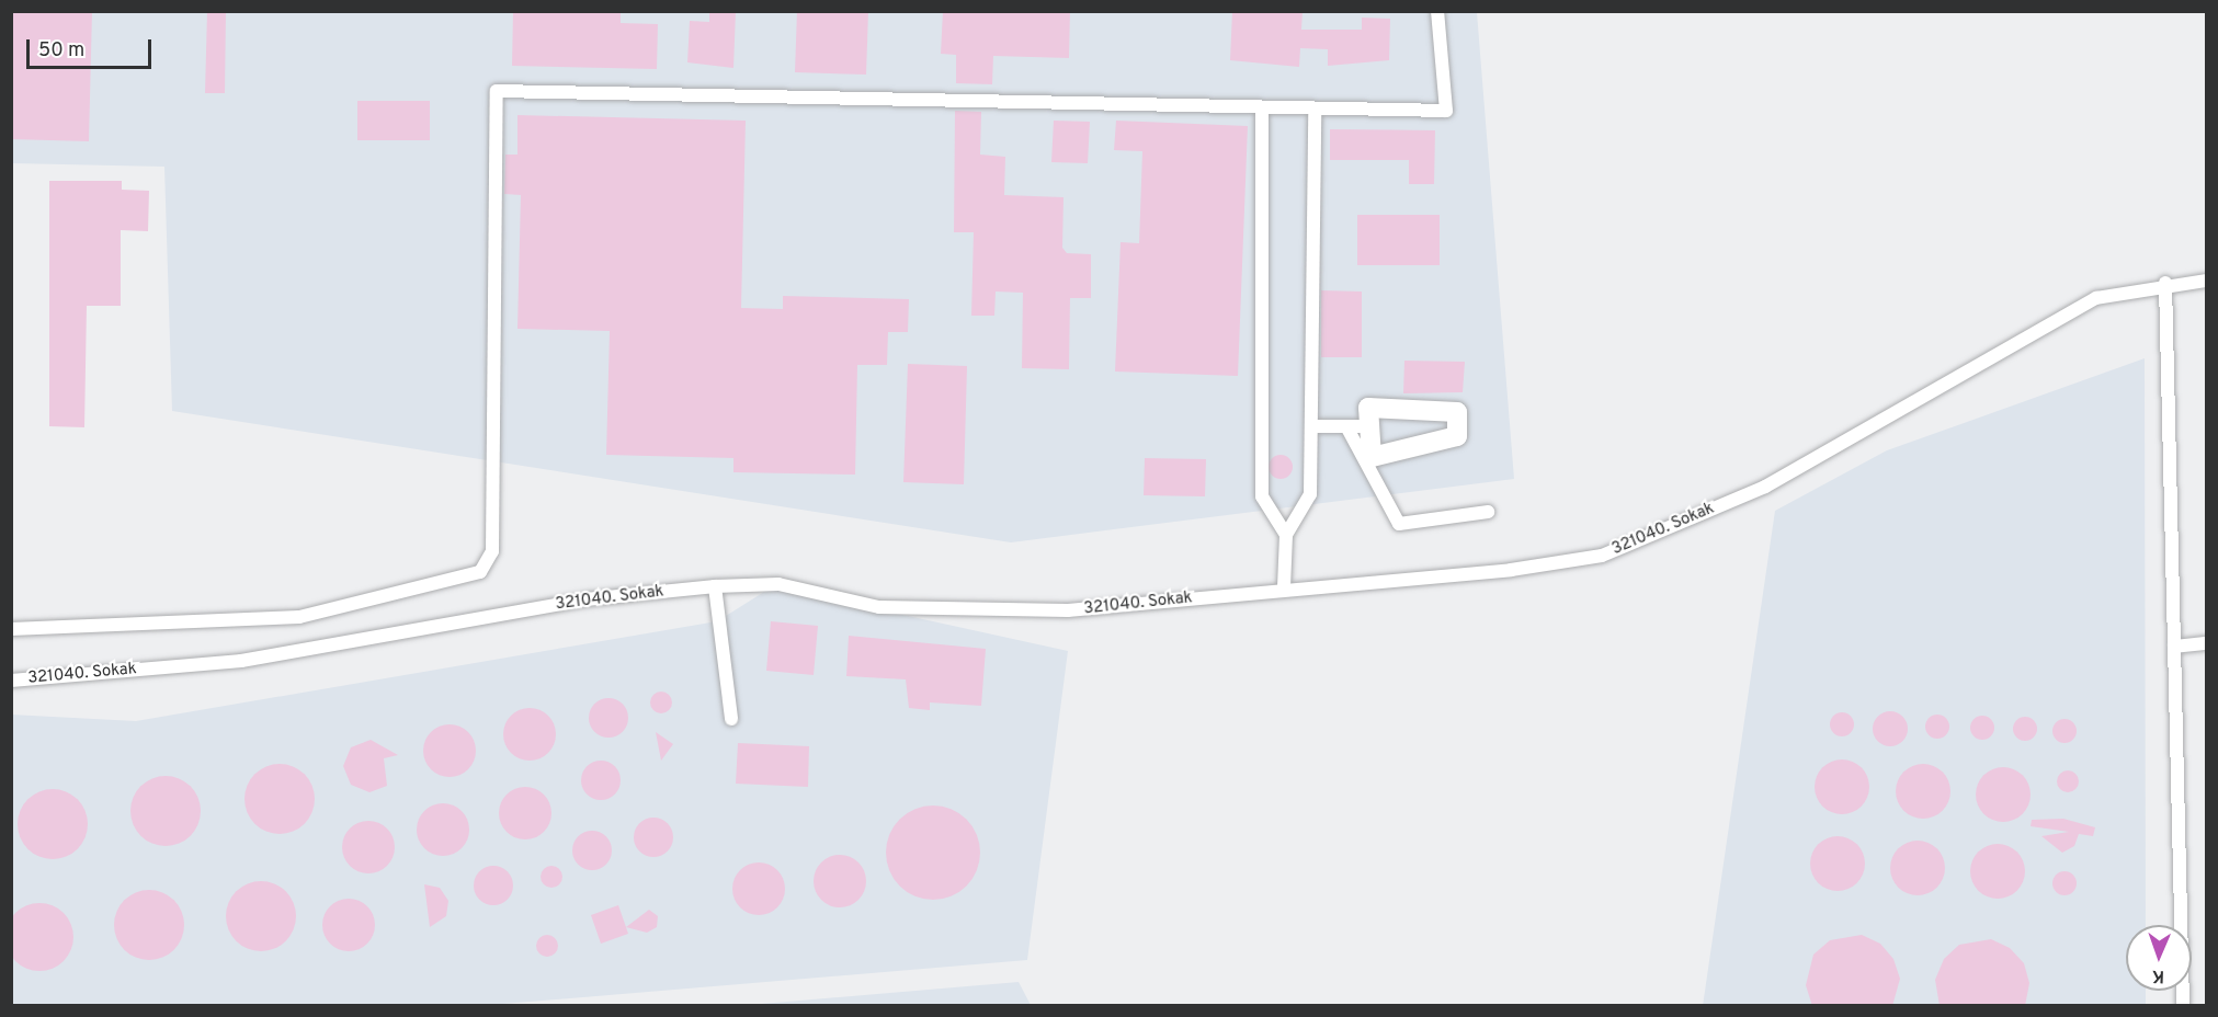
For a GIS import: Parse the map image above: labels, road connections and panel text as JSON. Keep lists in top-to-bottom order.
{
  "streets": {
    "street": ["321040. Sokak"]
  },
  "scale_bar": "50 m",
  "north": "bottom"
}
